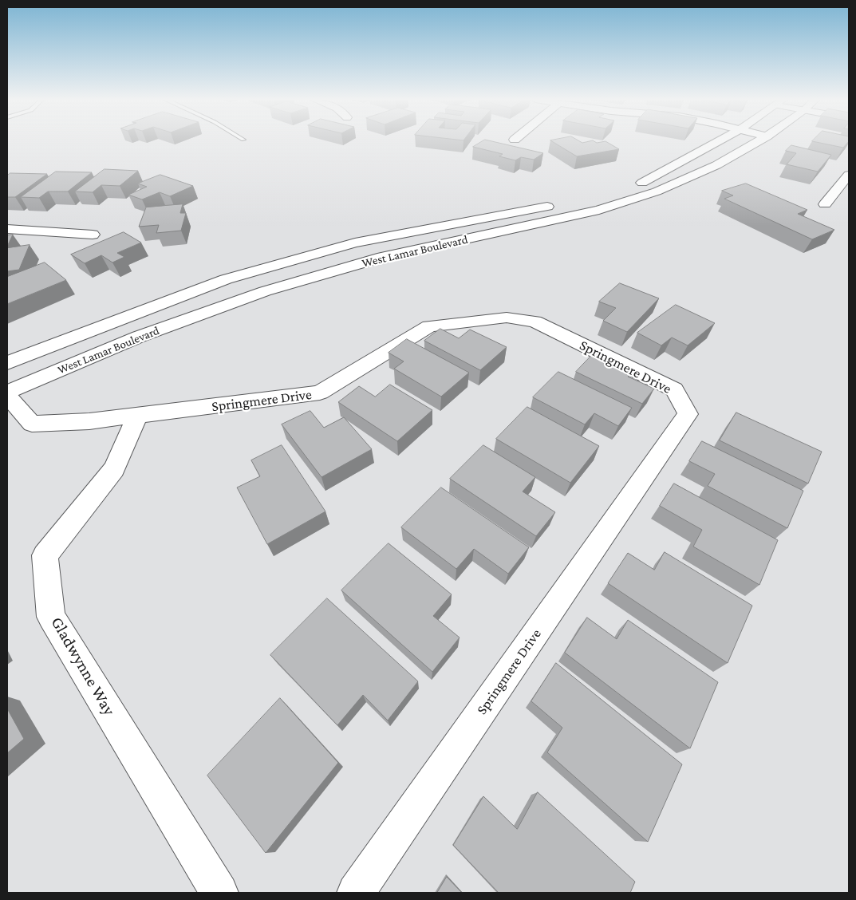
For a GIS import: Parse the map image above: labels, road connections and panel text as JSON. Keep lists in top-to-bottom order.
{
  "streets": {
    "street": ["West Lamar Boulevard", "Springmere Drive", "Gladwynne Way"]
  },
  "crossings": [
    ["Springmere Drive", "Gladwynne Way"]
  ]
}
